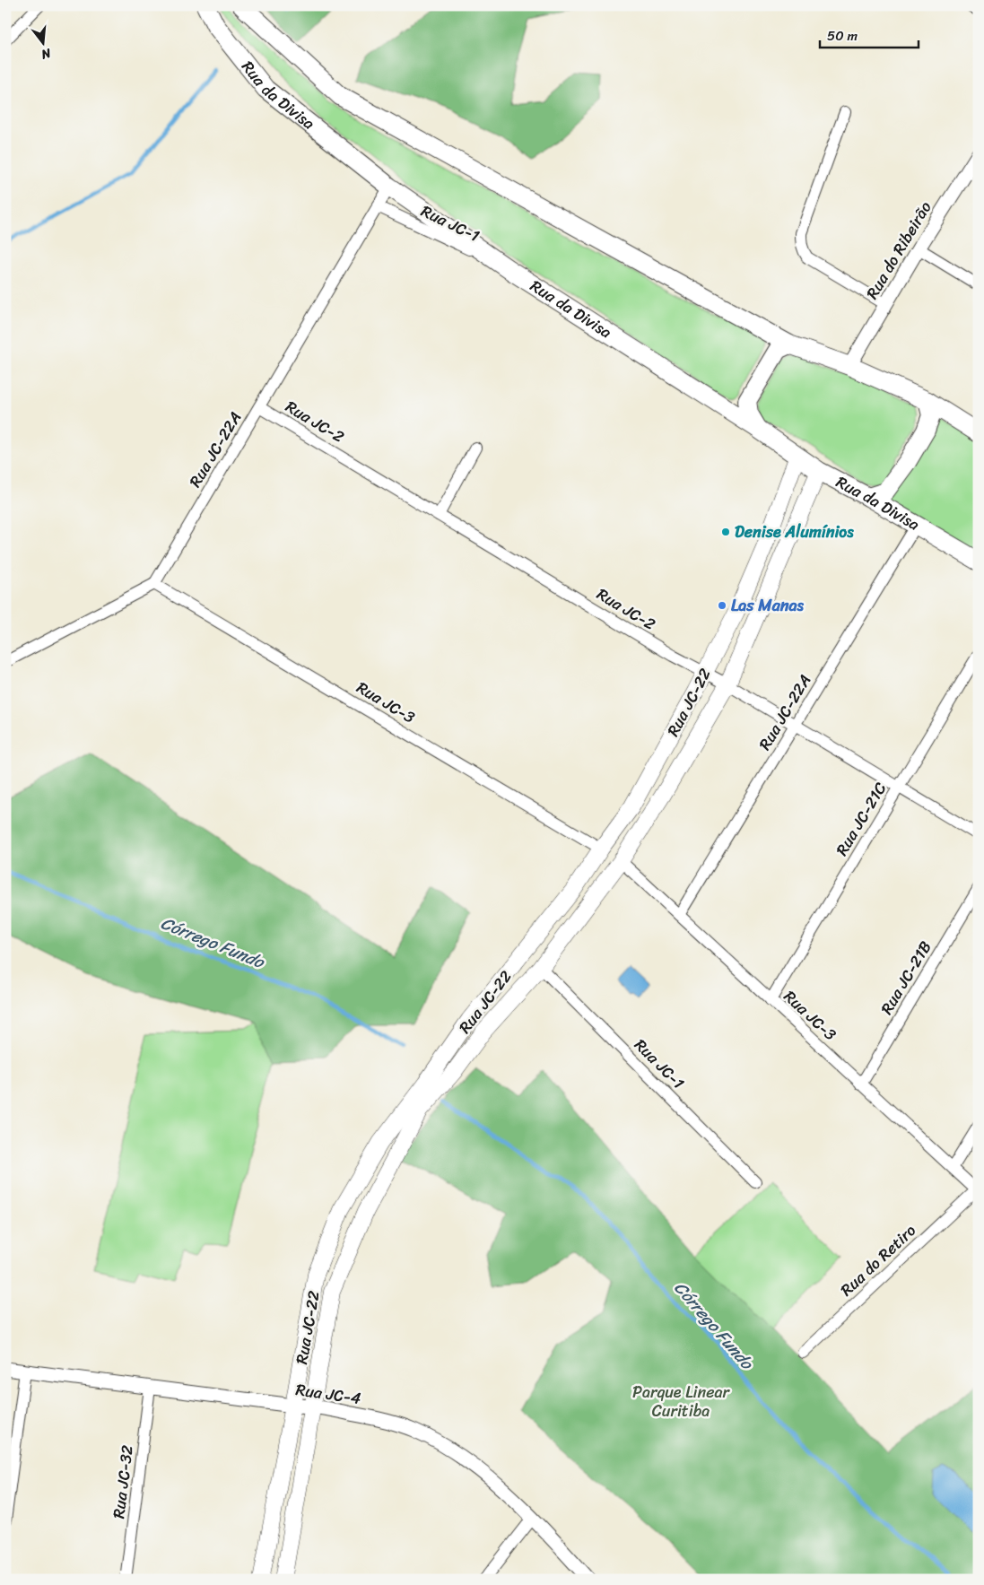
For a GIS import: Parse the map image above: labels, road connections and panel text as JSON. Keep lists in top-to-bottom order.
{
  "streets": {
    "main road": ["Rua da Divisa", "Rua JC-22"],
    "street": [
      "Rua JC-1",
      "Rua do Ribeirão",
      "Rua JC-2",
      "Rua JC-22A",
      "Rua JC-3",
      "Rua JC-21C",
      "Rua JC-21B",
      "Rua do Retiro",
      "Rua JC-4",
      "Rua JC-32"
    ]
  },
  "crossings": [
    ["Rua da Divisa", "Rua JC-1"],
    ["Rua da Divisa", "Rua JC-22A"],
    ["Rua da Divisa", "Rua JC-22"],
    ["Rua JC-1", "Rua JC-22A"],
    ["Rua JC-1", "Rua JC-22"],
    ["Rua JC-2", "Rua JC-22A"],
    ["Rua JC-2", "Rua JC-22"],
    ["Rua JC-2", "Rua JC-21C"],
    ["Rua JC-22A", "Rua JC-3"],
    ["Rua JC-3", "Rua JC-22"],
    ["Rua JC-3", "Rua JC-21C"],
    ["Rua JC-3", "Rua JC-21B"],
    ["Rua JC-3", "Rua do Retiro"],
    ["Rua JC-22", "Rua JC-4"],
    ["Rua JC-4", "Rua JC-32"]
  ],
  "water": ["Córrego Fundo"],
  "parks": ["Parque Linear Curitiba"],
  "places": ["Denise Alumínios", "Las Manas"],
  "scale_bar": "50 m",
  "north": "bottom"
}
